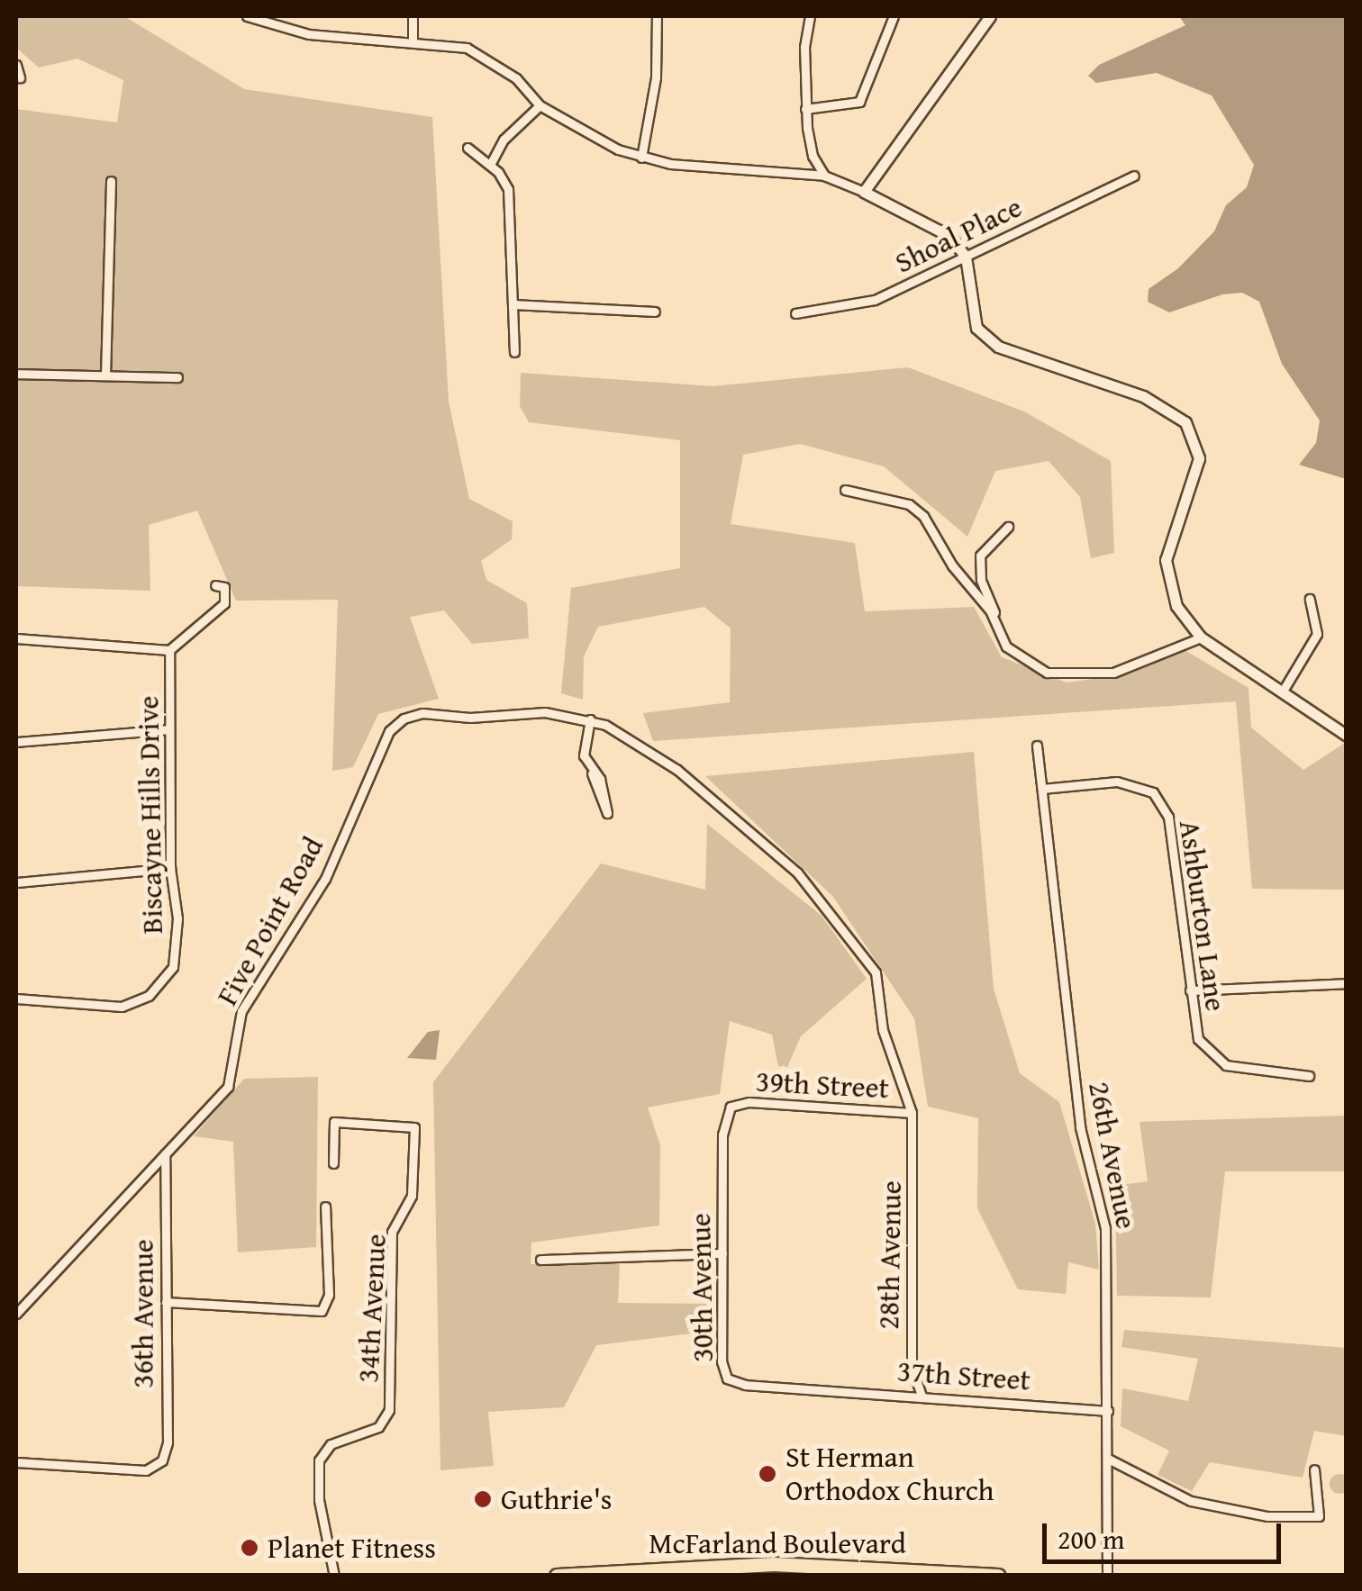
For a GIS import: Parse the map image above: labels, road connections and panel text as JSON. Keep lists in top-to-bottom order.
{
  "streets": {
    "highway": ["McFarland Boulevard"],
    "street": [
      "Shoal Place",
      "Biscayne Hills Drive",
      "Ashburton Lane",
      "Five Point Road",
      "39th Street",
      "26th Avenue",
      "28th Avenue",
      "30th Avenue",
      "34th Avenue",
      "36th Avenue",
      "37th Street"
    ]
  },
  "crossings": [
    ["Ashburton Lane", "26th Avenue"],
    ["Five Point Road", "39th Street"],
    ["Five Point Road", "28th Avenue"],
    ["Five Point Road", "36th Avenue"],
    ["39th Street", "28th Avenue"],
    ["39th Street", "30th Avenue"],
    ["26th Avenue", "37th Street"],
    ["28th Avenue", "37th Street"],
    ["30th Avenue", "37th Street"]
  ],
  "places": ["St Herman Orthodox Church", "Guthrie's", "Planet Fitness"],
  "scale_bar": "200 m"
}
